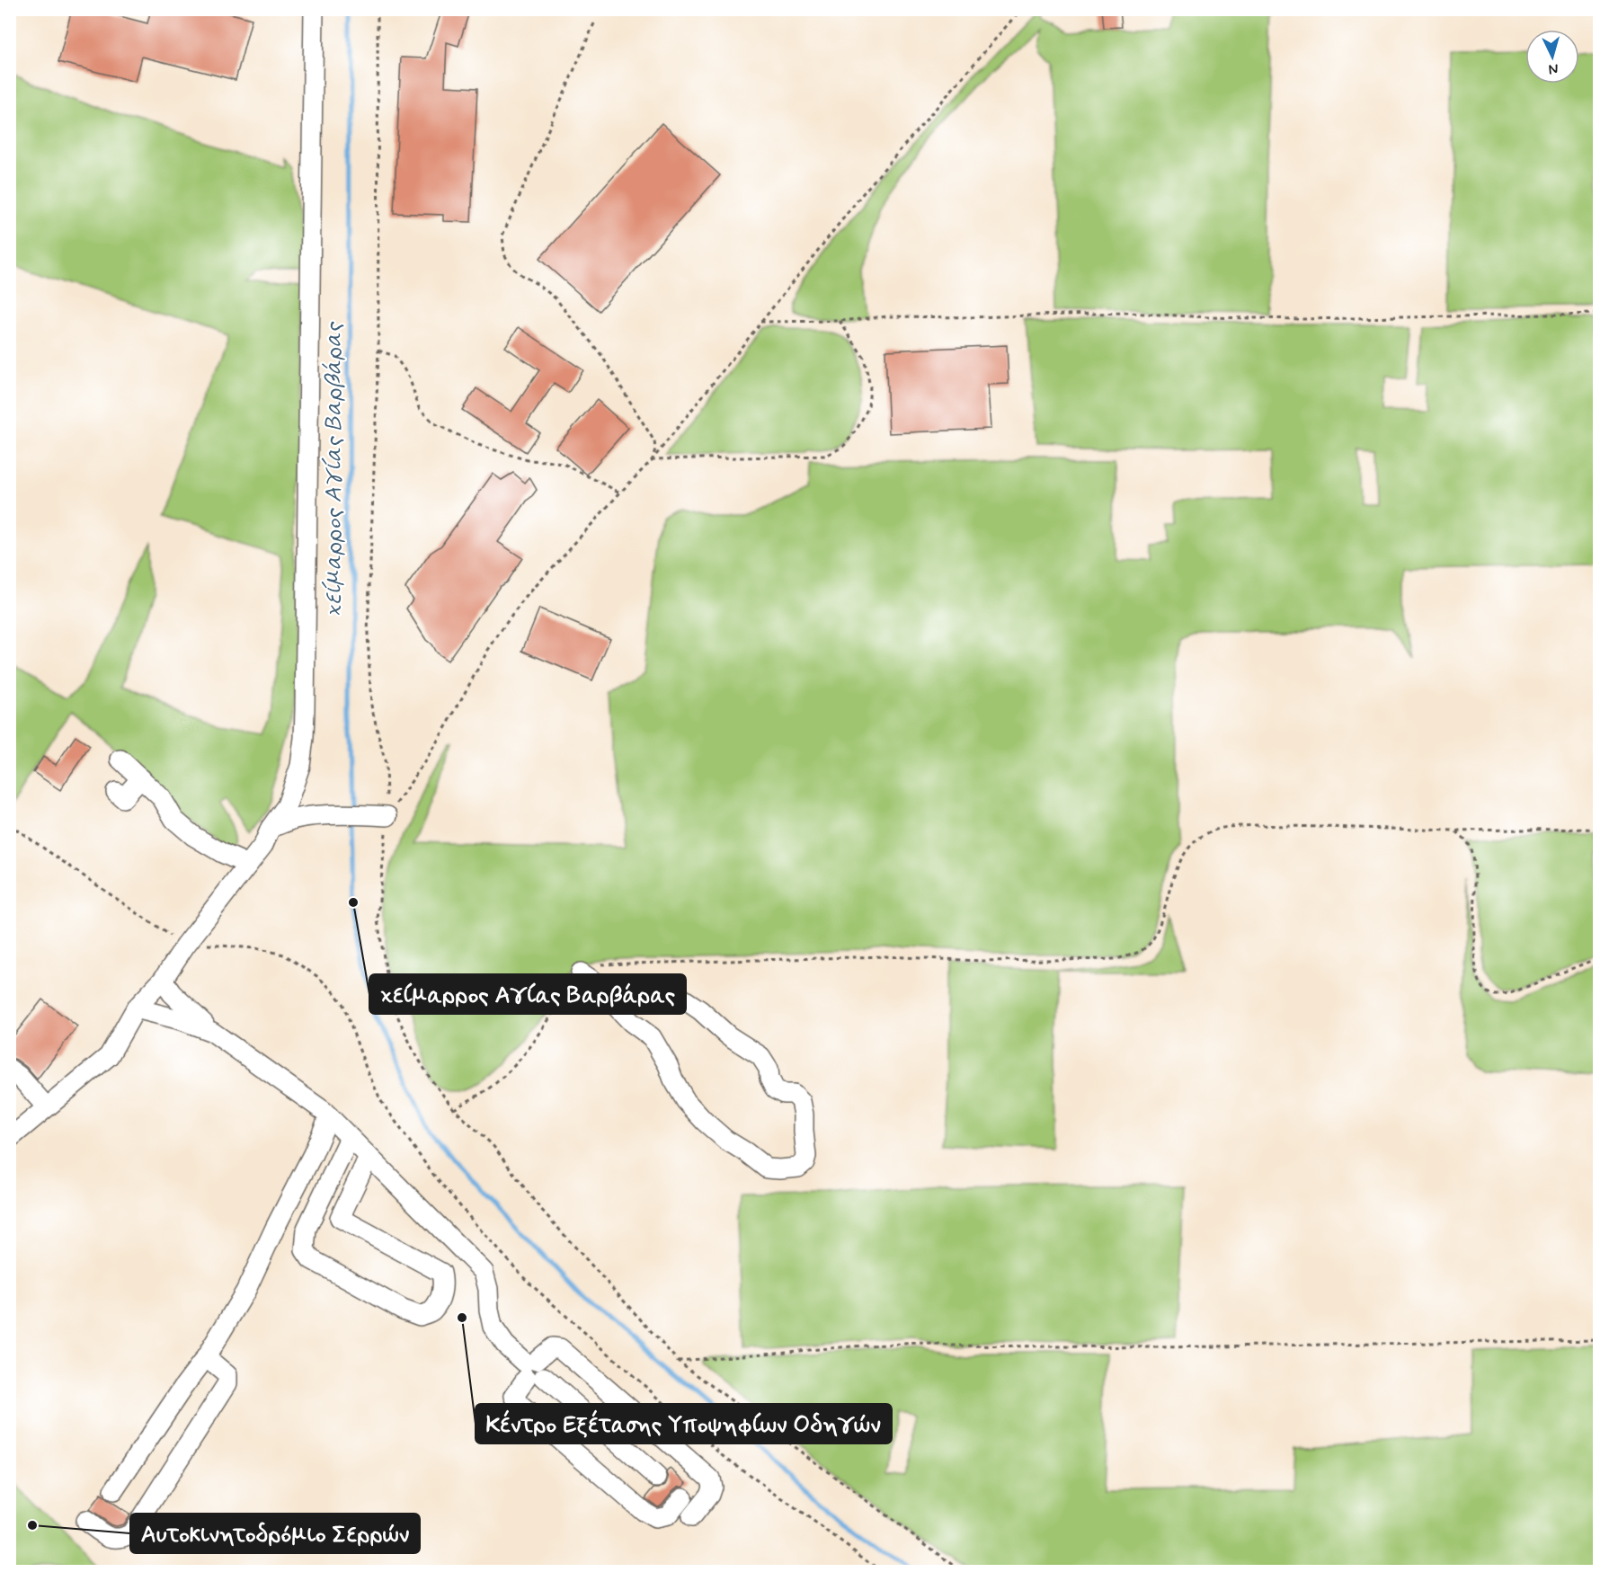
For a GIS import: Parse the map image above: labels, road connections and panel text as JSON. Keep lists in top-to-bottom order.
{
  "water": ["χείμαρρος Αγίας Βαρβάρας"],
  "places": ["χείμαρρος Αγίας Βαρβάρας", "Κέντρο Εξέτασης Υποψηφίων Οδηγών", "Αυτοκινητοδρόμιο Σερρών"],
  "north": "bottom"
}
